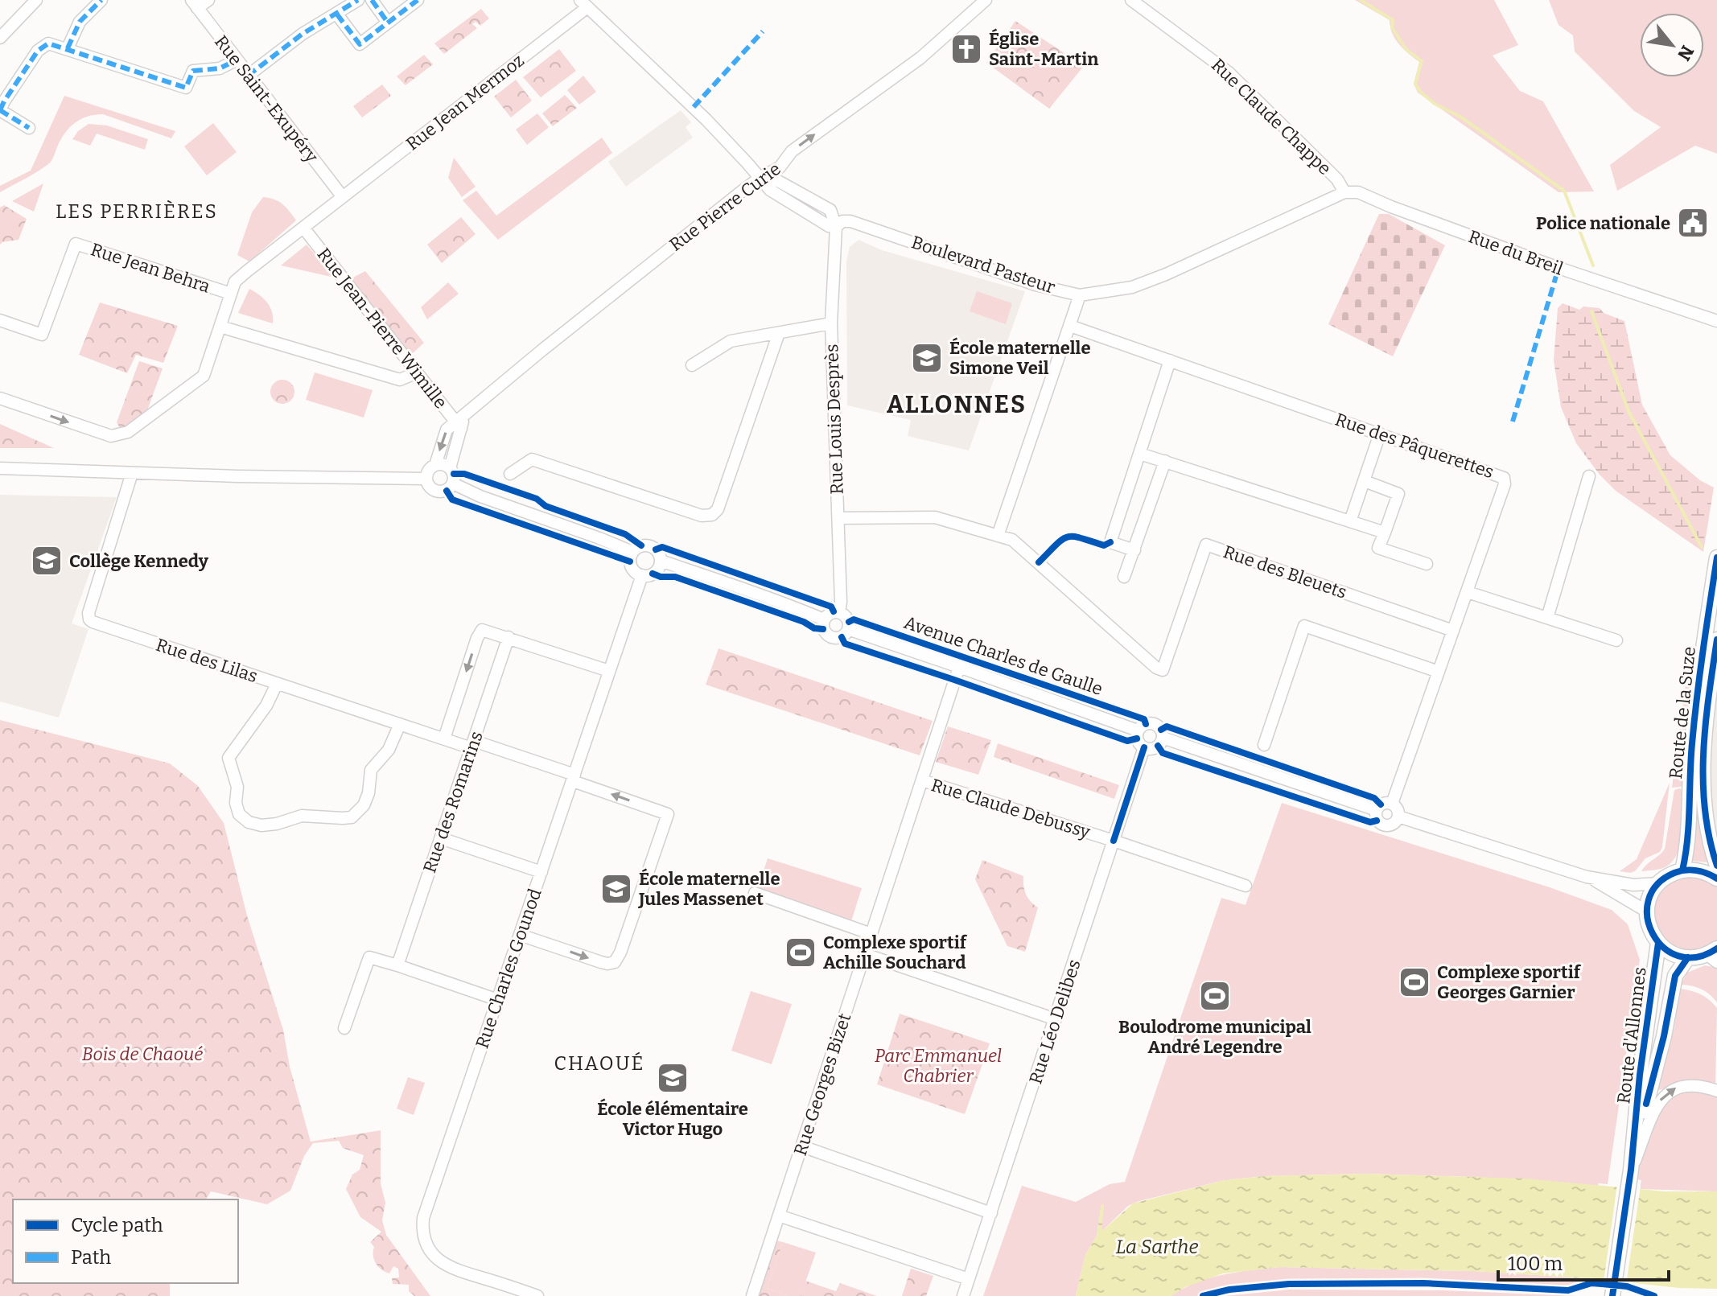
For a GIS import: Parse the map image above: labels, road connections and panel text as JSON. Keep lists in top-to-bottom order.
{
  "streets": {
    "main road": ["Route de la Suze", "Route d'Allonnes"],
    "street": [
      "Rue Saint-Exupéry",
      "Rue Jean Mermoz",
      "Rue Claude Chappe",
      "Rue Pierre Curie",
      "Rue du Breil",
      "Boulevard Pasteur",
      "Rue Jean Behra",
      "Rue Jean-Pierre Wimille",
      "Rue Louis Desprès",
      "Rue des Pâquerettes",
      "Rue des Bleuets",
      "Rue des Lilas",
      "Rue des Romarins",
      "Rue Claude Debussy",
      "Rue Charles Gounod",
      "Rue Léo Delibes",
      "Rue Georges Bizet"
    ],
    "cycle path": ["Avenue Charles de Gaulle"]
  },
  "crossings": [
    ["Rue Saint-Exupéry", "Rue Jean Mermoz"],
    ["Rue Saint-Exupéry", "Rue Jean Behra"],
    ["Rue Jean Mermoz", "Rue Jean Behra"],
    ["Rue Claude Chappe", "Rue du Breil"],
    ["Rue Claude Chappe", "Boulevard Pasteur"],
    ["Rue Pierre Curie", "Rue Jean-Pierre Wimille"],
    ["Rue du Breil", "Boulevard Pasteur"],
    ["Boulevard Pasteur", "Rue Louis Desprès"],
    ["Rue Jean Behra", "Rue Jean-Pierre Wimille"],
    ["Rue des Pâquerettes", "Rue des Bleuets"],
    ["Rue des Lilas", "Rue des Romarins"],
    ["Rue des Lilas", "Rue Charles Gounod"],
    ["Rue Claude Debussy", "Rue Léo Delibes"],
    ["Rue Claude Debussy", "Rue Georges Bizet"]
  ],
  "districts": ["LES PERRIÈRES", "ALLONNES", "CHAOUÉ"],
  "water": ["La Sarthe"],
  "parks": ["Bois de Chaoué", "Parc Emmanuel Chabrier"],
  "places": {
    "church": ["Église Saint-Martin"],
    "public building": ["Police nationale"],
    "school or university": [
      "École maternelle Simone Veil",
      "Collège Kennedy",
      "École maternelle Jules Massenet",
      "École élémentaire Victor Hugo"
    ],
    "sports": ["Complexe sportif Achille Souchard", "Complexe sportif Georges Garnier", "Boulodrome municipal André Legendre"]
  },
  "legend": ["Cycle path", "Path"],
  "scale_bar": "100 m",
  "north": "bottom right"
}
